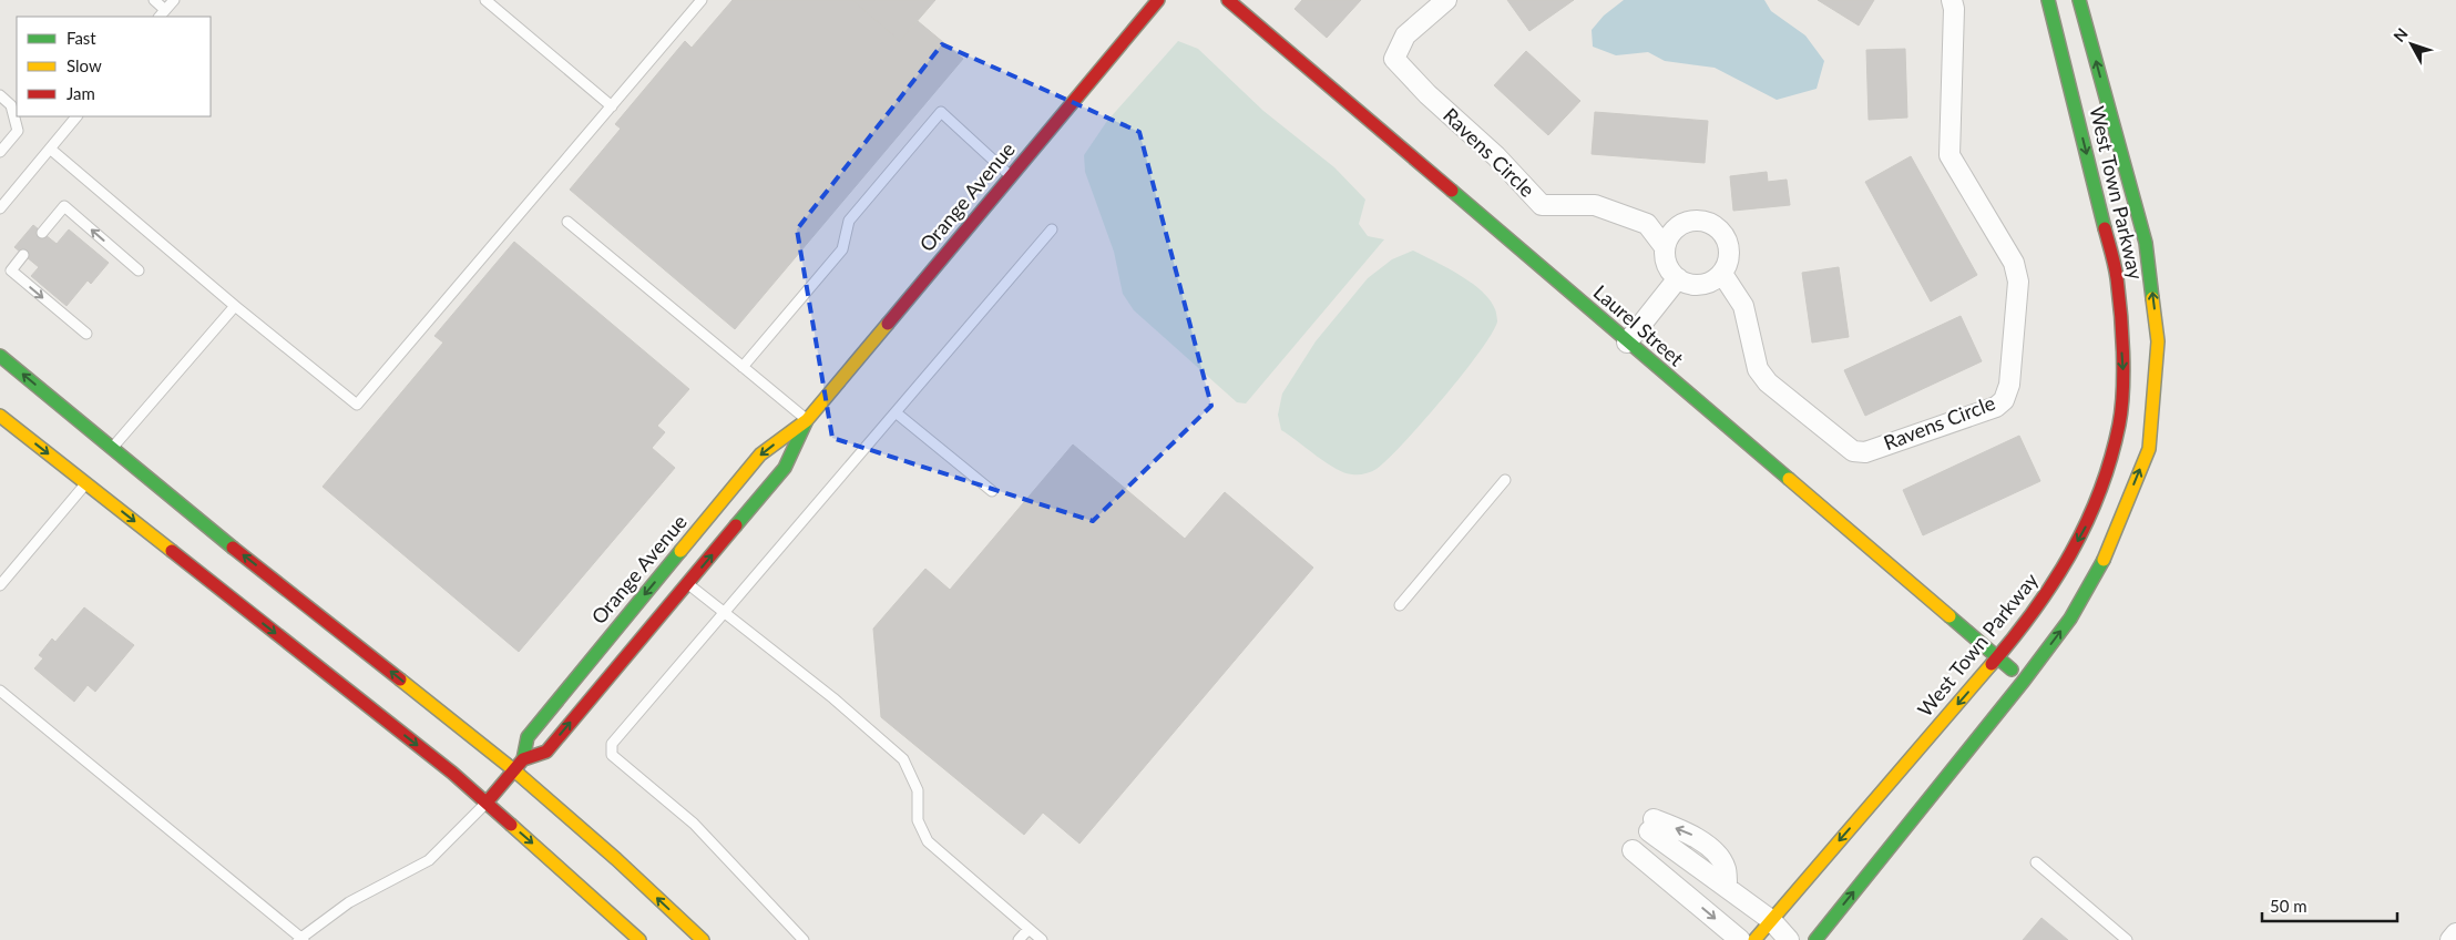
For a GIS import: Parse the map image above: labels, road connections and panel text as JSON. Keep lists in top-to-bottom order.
{
  "streets": {
    "main road": ["West Town Parkway", "Orange Avenue", "Laurel Street"],
    "street": ["Ravens Circle"]
  },
  "crossings": [
    ["West Town Parkway", "Laurel Street"]
  ],
  "legend": ["Fast", "Slow", "Jam"],
  "scale_bar": "50 m",
  "north": "top left"
}
